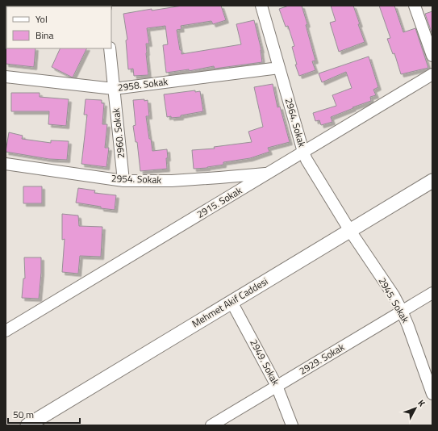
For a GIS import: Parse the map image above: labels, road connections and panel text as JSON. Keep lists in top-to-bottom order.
{
  "streets": {
    "street": [
      "2958. Sokak",
      "2964. Sokak",
      "2960. Sokak",
      "2954. Sokak",
      "2915. Sokak",
      "2945. Sokak",
      "Mehmet Akif Caddesi",
      "2929. Sokak",
      "2949. Sokak"
    ]
  },
  "crossings": [
    ["2958. Sokak", "2964. Sokak"],
    ["2958. Sokak", "2960. Sokak"],
    ["2964. Sokak", "2915. Sokak"],
    ["2964. Sokak", "2945. Sokak"],
    ["2964. Sokak", "Mehmet Akif Caddesi"],
    ["2960. Sokak", "2954. Sokak"],
    ["2954. Sokak", "2915. Sokak"],
    ["2945. Sokak", "Mehmet Akif Caddesi"],
    ["2945. Sokak", "2929. Sokak"],
    ["Mehmet Akif Caddesi", "2949. Sokak"],
    ["2929. Sokak", "2949. Sokak"]
  ],
  "legend": ["Yol", "Bina"],
  "scale_bar": "50 m",
  "north": "top right"
}
